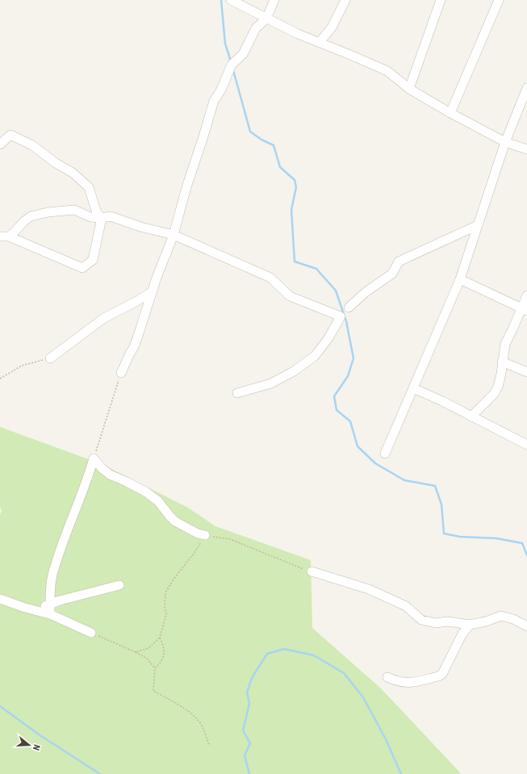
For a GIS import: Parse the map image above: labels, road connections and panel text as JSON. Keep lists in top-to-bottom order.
{
  "north": "right"
}
